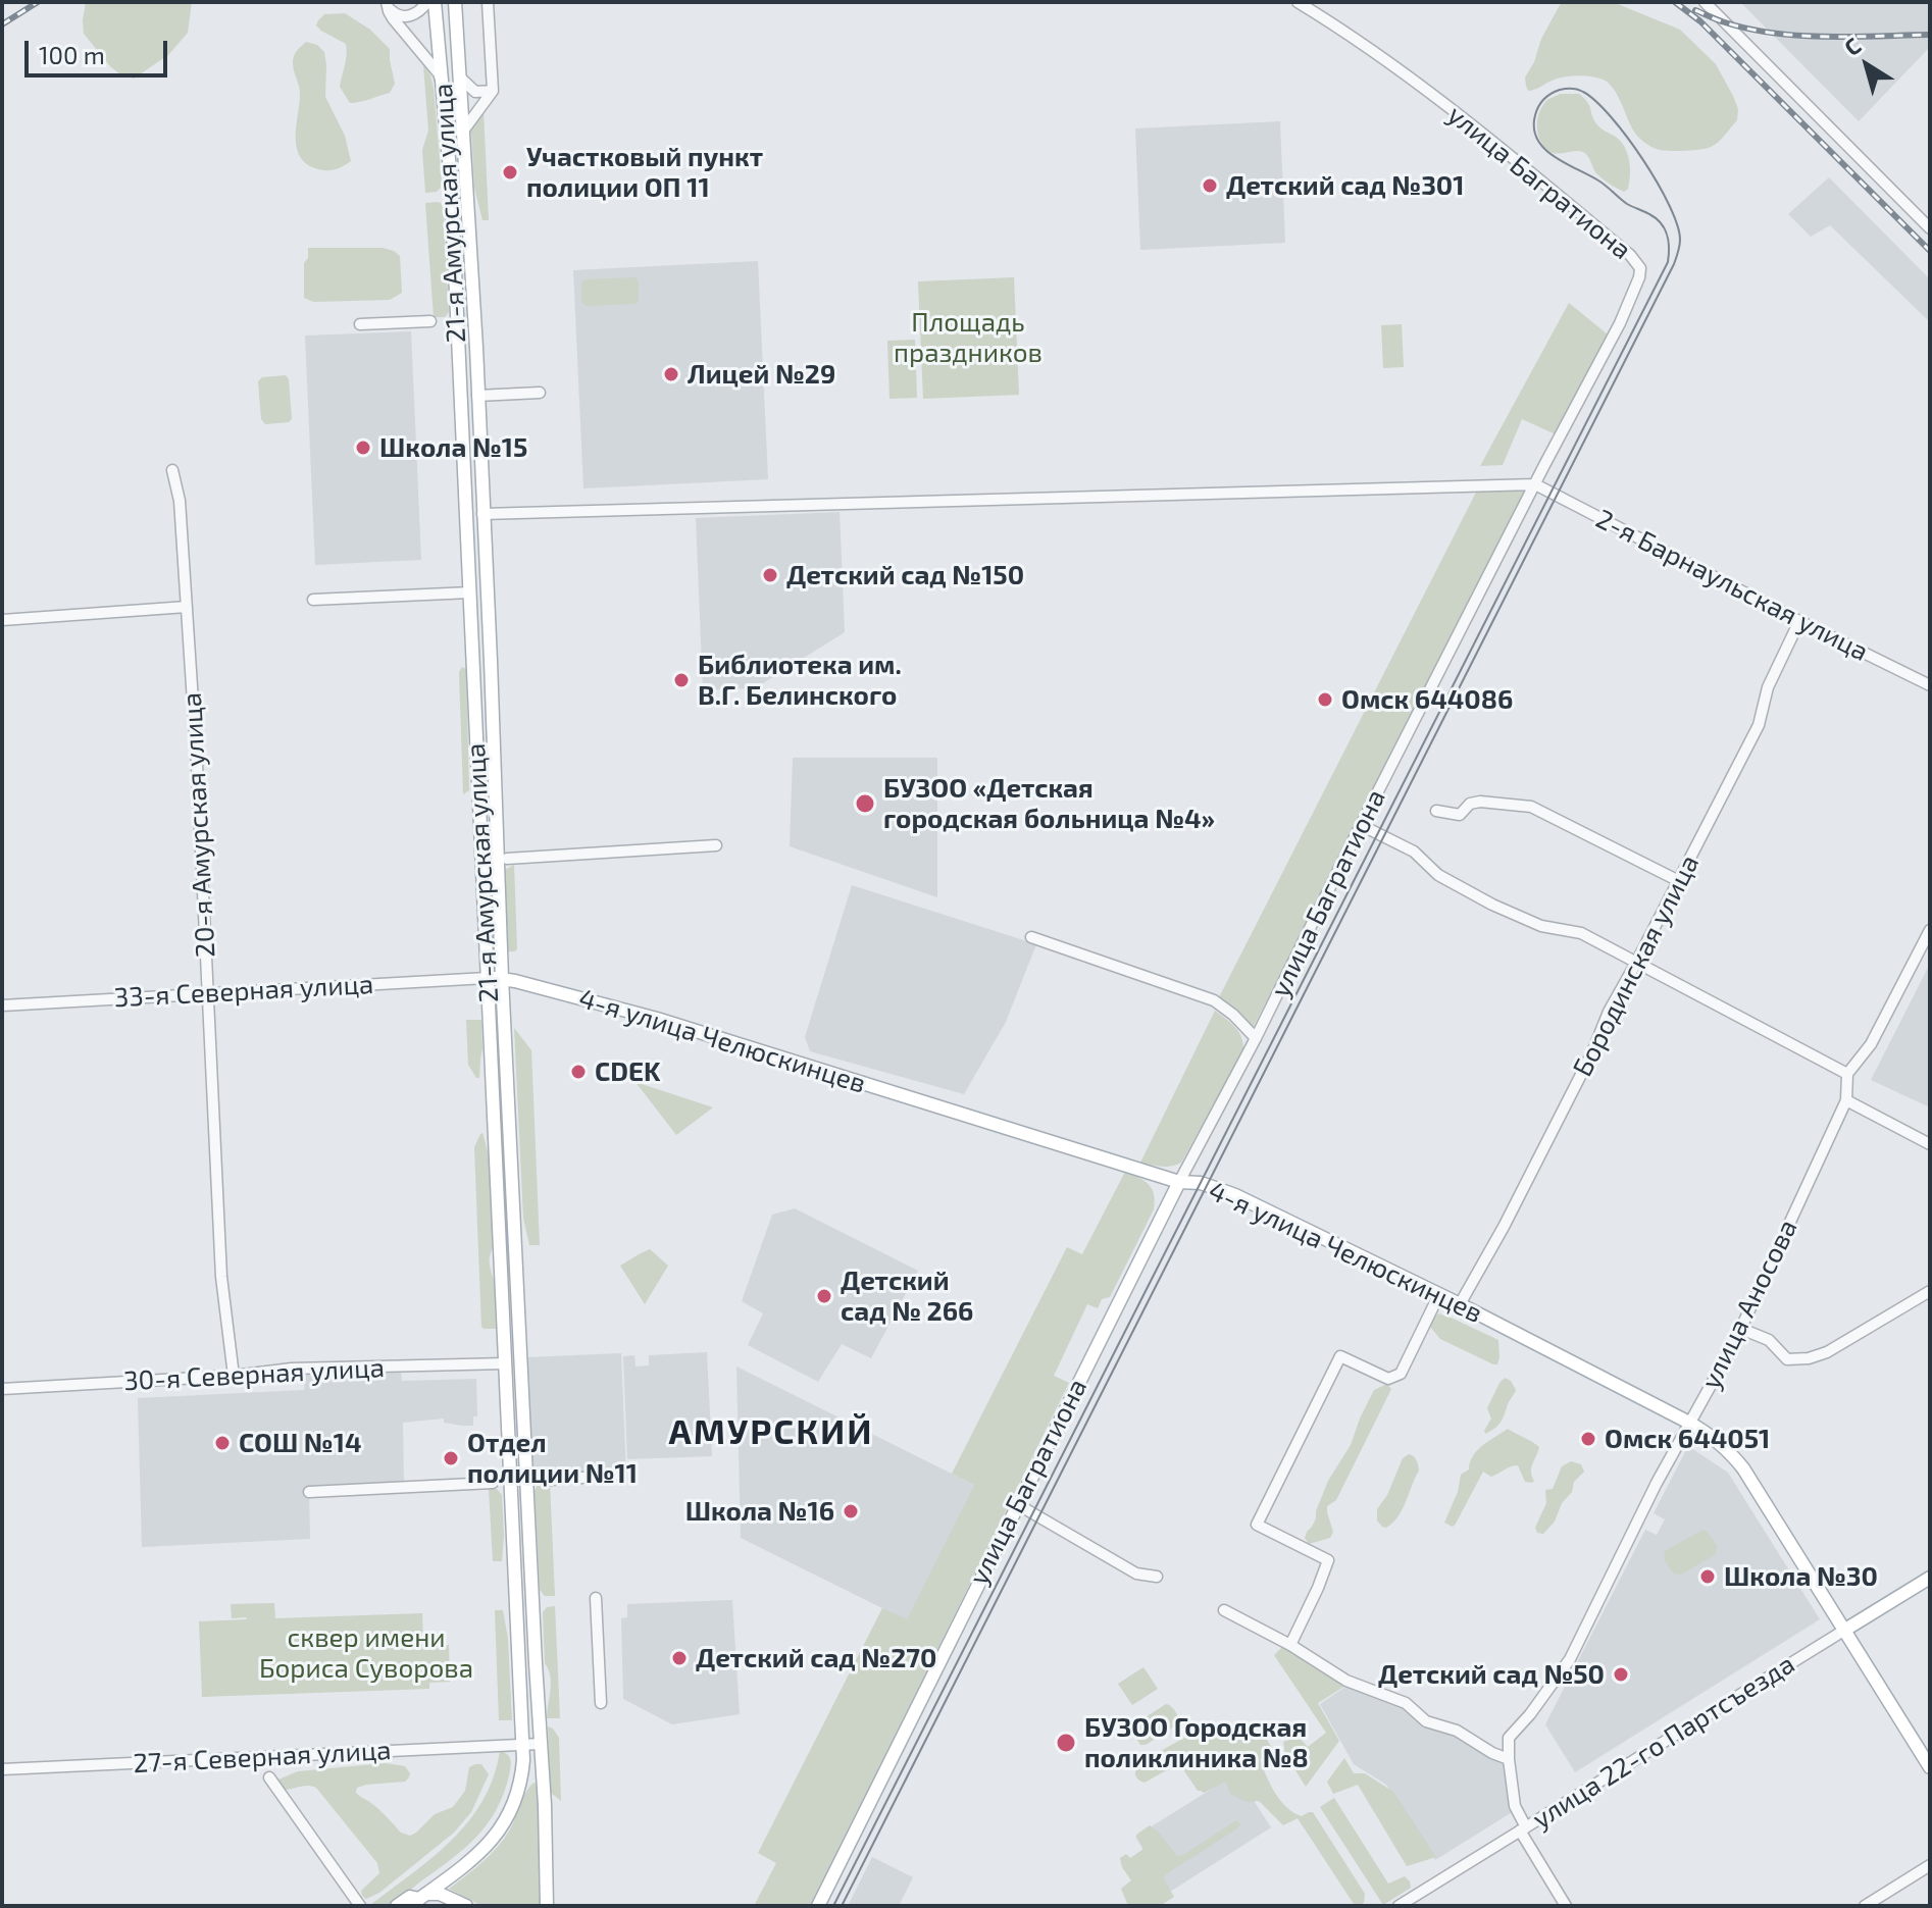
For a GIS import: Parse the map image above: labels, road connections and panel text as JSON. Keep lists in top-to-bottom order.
{
  "streets": {
    "main road": [
      "улица Багратиона",
      "21-я Амурская улица",
      "4-я улица Челюскинцев",
      "улица 22-го Партсъезда"
    ],
    "street": [
      "2-я Барнаульская улица",
      "20-я Амурская улица",
      "Бородинская улица",
      "33-я Северная улица",
      "улица Аносова",
      "30-я Северная улица",
      "27-я Северная улица"
    ]
  },
  "crossings": [
    ["улица Багратиона", "2-я Барнаульская улица"],
    ["улица Багратиона", "4-я улица Челюскинцев"],
    ["21-я Амурская улица", "33-я Северная улица"],
    ["21-я Амурская улица", "4-я улица Челюскинцев"],
    ["21-я Амурская улица", "30-я Северная улица"],
    ["21-я Амурская улица", "27-я Северная улица"],
    ["2-я Барнаульская улица", "Бородинская улица"],
    ["20-я Амурская улица", "33-я Северная улица"],
    ["20-я Амурская улица", "30-я Северная улица"],
    ["Бородинская улица", "4-я улица Челюскинцев"],
    ["33-я Северная улица", "4-я улица Челюскинцев"],
    ["4-я улица Челюскинцев", "улица Аносова"],
    ["4-я улица Челюскинцев", "улица 22-го Партсъезда"]
  ],
  "districts": ["АМУРСКИЙ"],
  "parks": ["Площадь праздников", "сквер имени Бориса Суворова"],
  "places": [
    "Участковый пункт полиции ОП 11",
    "Детский сад №301",
    "Лицей №29",
    "Школа №15",
    "Детский сад №150",
    "Библиотека им. В.Г. Белинского",
    "Омск 644086",
    "БУЗОО «Детская городская больница №4»",
    "CDEK",
    "Детский сад № 266",
    "Омск 644051",
    "СОШ №14",
    "Отдел полиции №11",
    "Школа №16",
    "Школа №30",
    "Детский сад №270",
    "Детский сад №50",
    "БУЗОО Городская поликлиника №8"
  ],
  "scale_bar": "100 m",
  "north": "top left"
}
